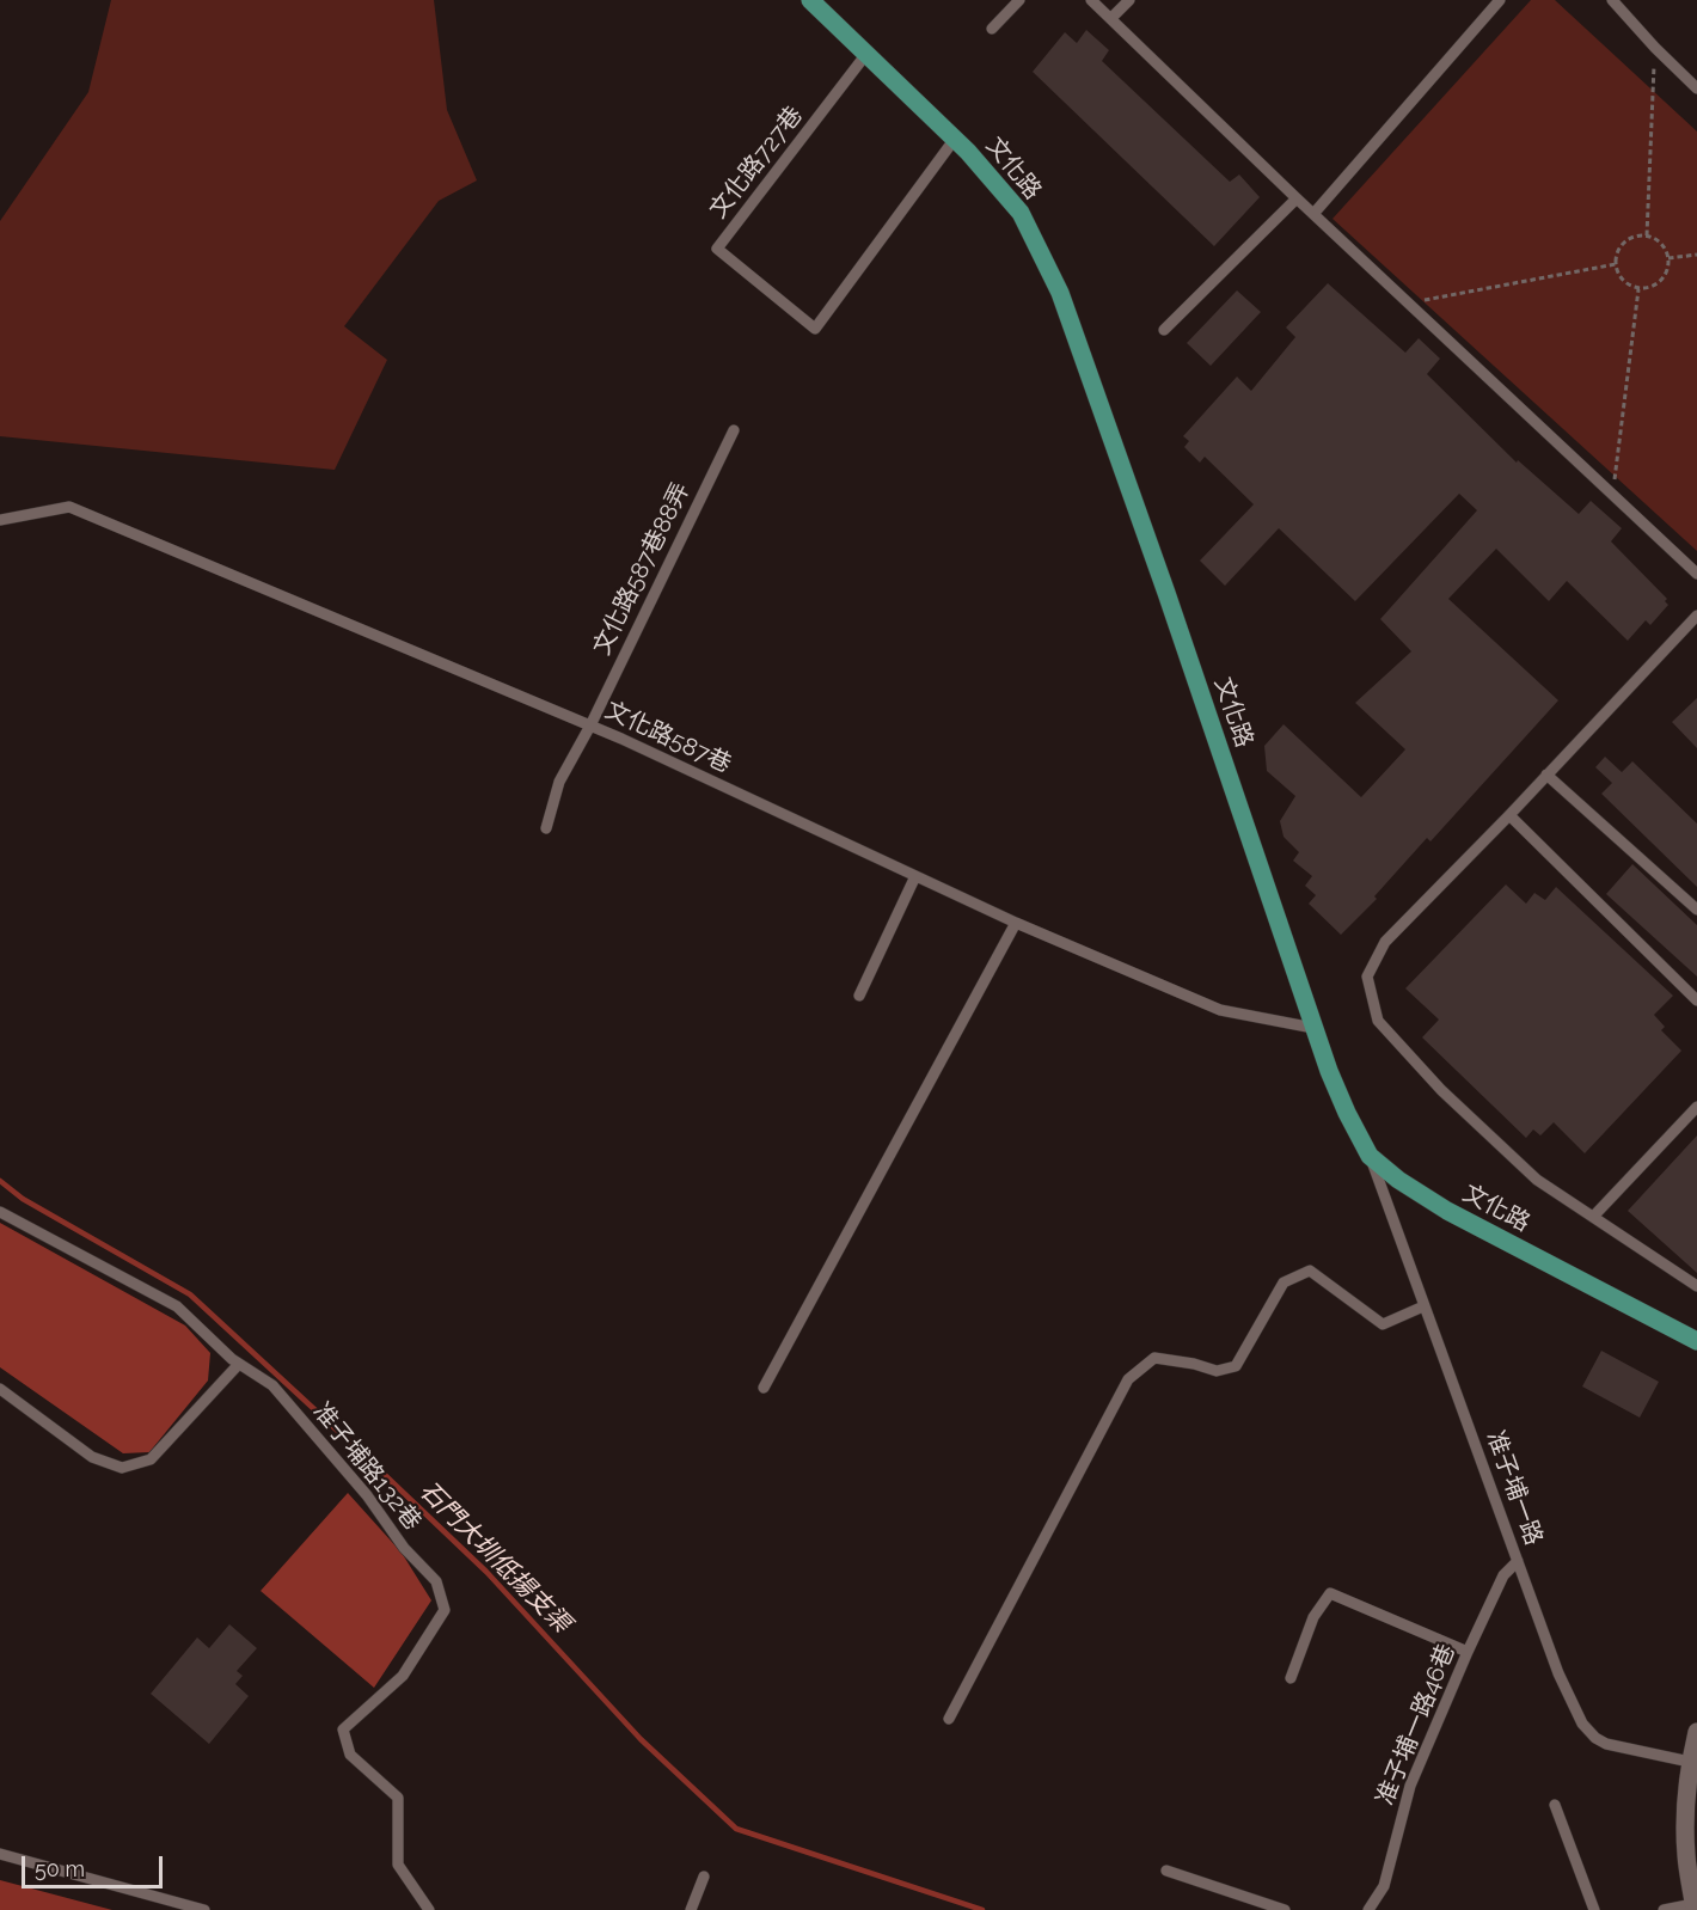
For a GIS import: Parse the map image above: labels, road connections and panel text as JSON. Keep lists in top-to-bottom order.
{
  "streets": {
    "main road": ["文化路"],
    "lane": [
      "文化路727巷",
      "文化路587巷88弄",
      "文化路587巷",
      "准子埔路132巷",
      "准子埔一路",
      "准子埔一路46巷"
    ]
  },
  "crossings": [
    ["文化路727巷", "文化路"],
    ["文化路", "文化路587巷"],
    ["文化路", "准子埔一路"],
    ["文化路587巷88弄", "文化路587巷"],
    ["准子埔一路", "准子埔一路46巷"]
  ],
  "water": ["石門大圳低揚支渠"],
  "scale_bar": "50 m"
}
